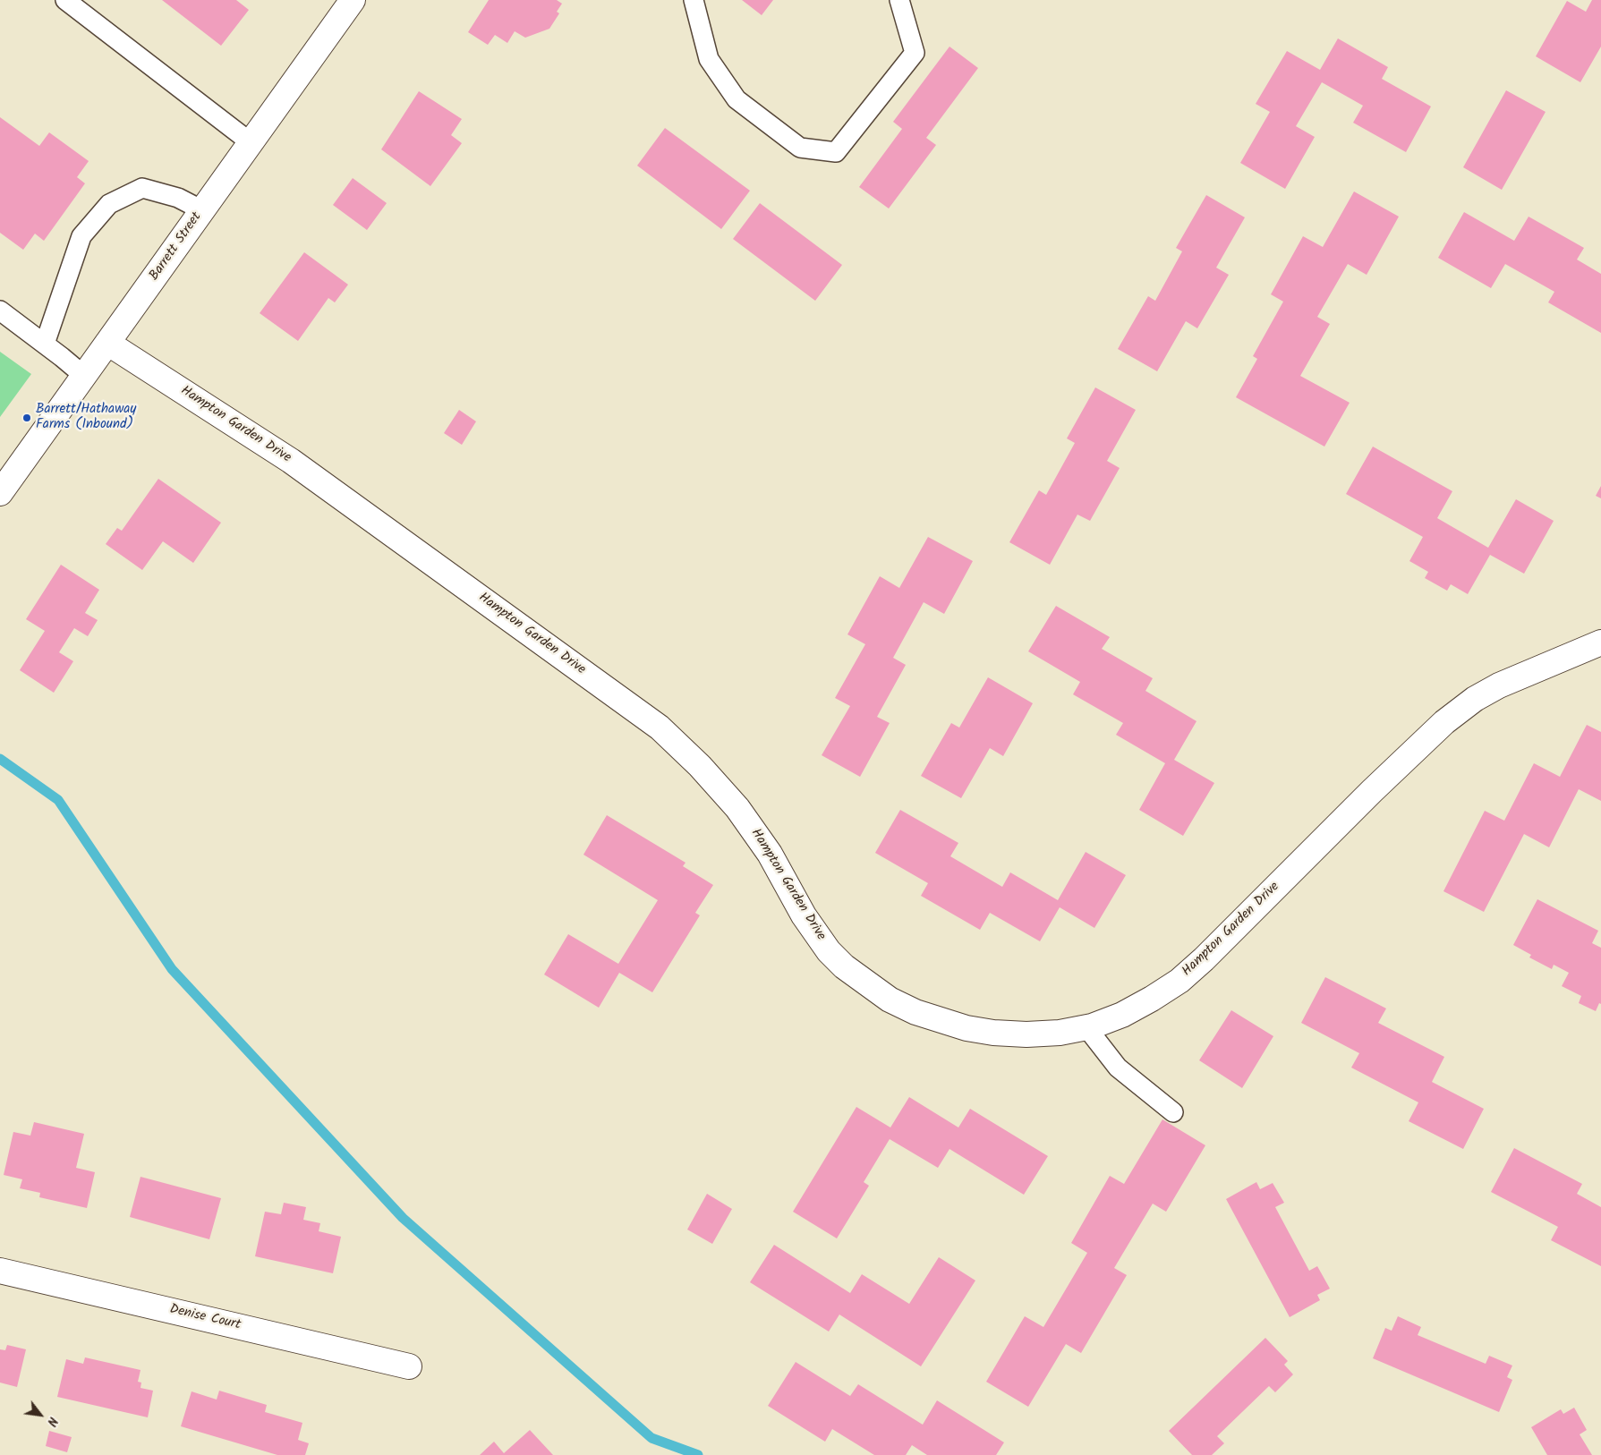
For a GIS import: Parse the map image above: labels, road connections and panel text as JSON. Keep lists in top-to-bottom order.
{
  "streets": {
    "street": ["Barrett Street", "Hampton Garden Drive", "Denise Court"]
  },
  "crossings": [
    ["Barrett Street", "Hampton Garden Drive"]
  ],
  "places": ["Barrett/Hathaway Farms (Inbound)"],
  "north": "bottom right"
}
